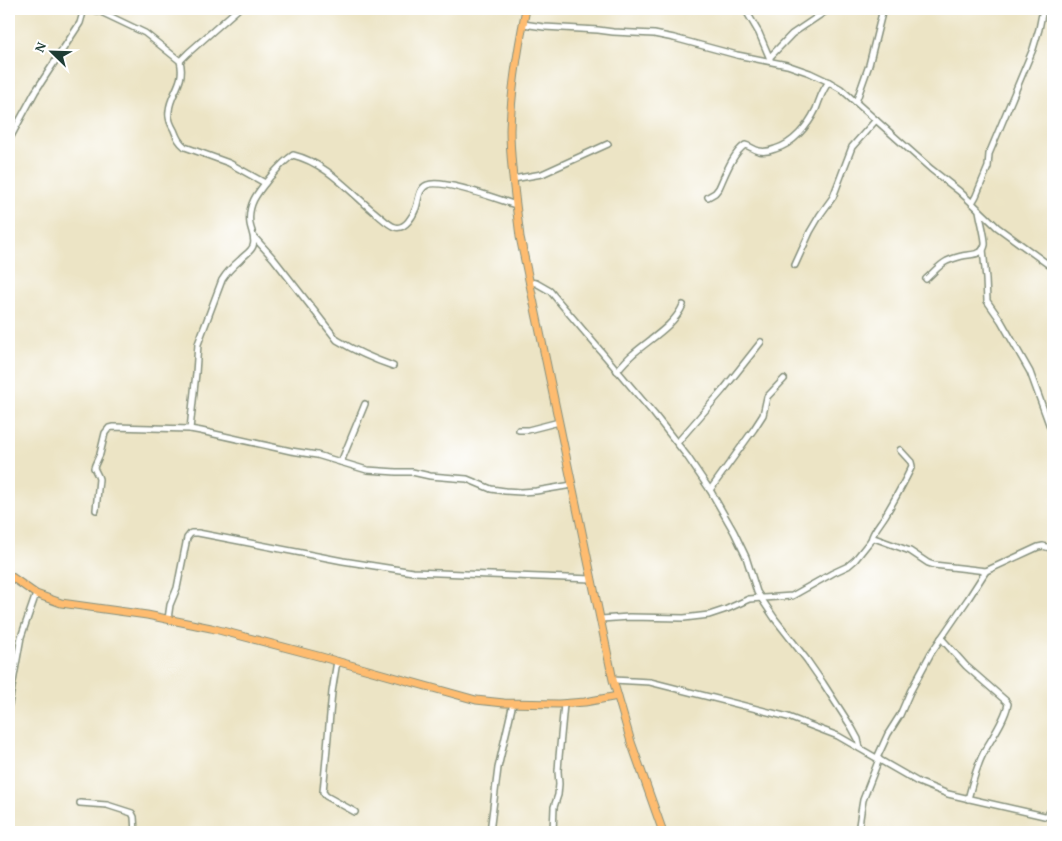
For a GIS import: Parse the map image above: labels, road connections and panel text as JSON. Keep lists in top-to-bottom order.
{
  "north": "top left"
}
